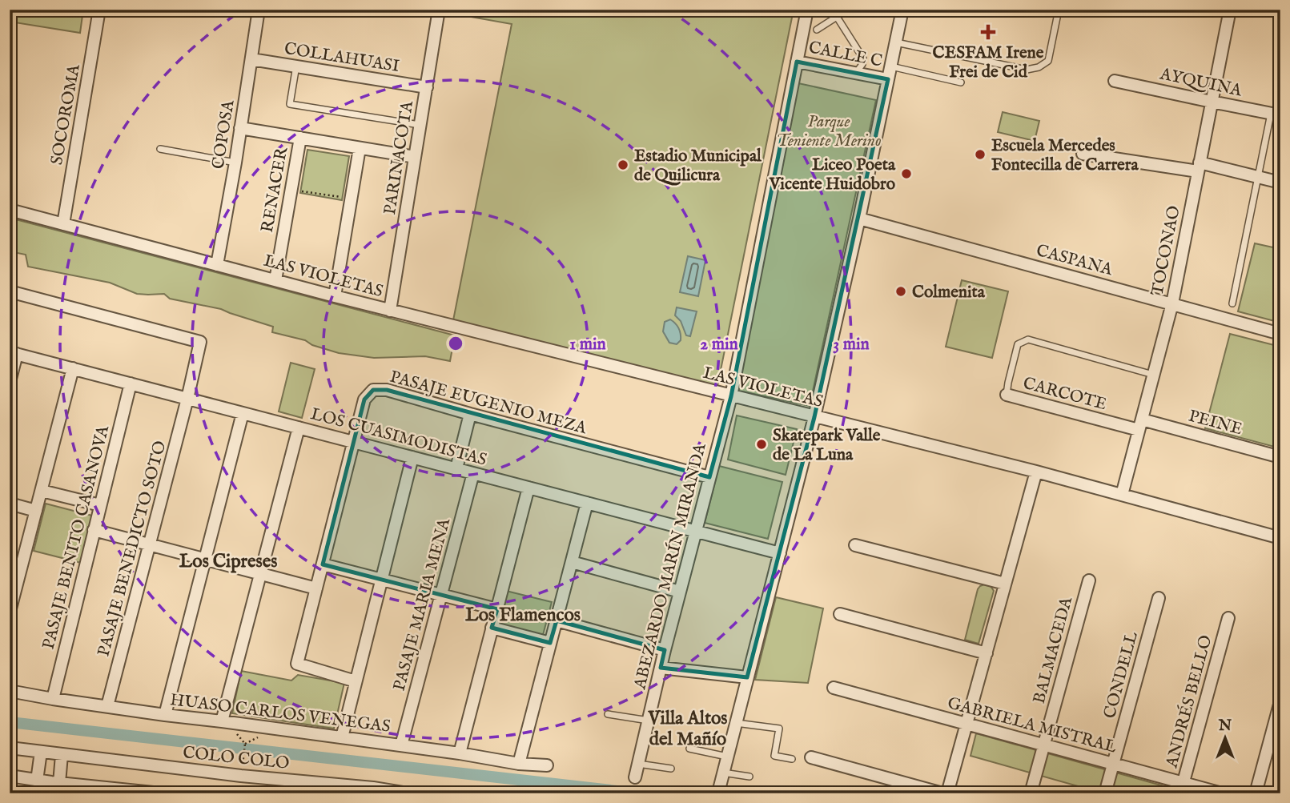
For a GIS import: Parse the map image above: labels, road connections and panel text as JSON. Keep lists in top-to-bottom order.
{
  "streets": {
    "street": [
      "CALLE C",
      "COLLAHUASI",
      "AYQUINA",
      "SOCOROMA",
      "COPOSA",
      "PARINACOTA",
      "RENACER",
      "TOCONAO",
      "CASPANA",
      "LAS VIOLETAS",
      "CARCOTE",
      "PASAJE EUGENIO MEZA",
      "PEINE",
      "LOS CUASIMODISTAS",
      "PASAJE BENITO CASANOVA",
      "PASAJE BENEDICTO SOTO",
      "ABEZARDO MARÍN MIRANDA",
      "PASAJE MARIA MENA",
      "BALMACEDA",
      "CONDELL",
      "ANDRÉS BELLO",
      "HUASO CARLOS VENEGAS",
      "GABRIELA MISTRAL",
      "COLO COLO"
    ]
  },
  "crossings": [
    ["CALLE C", "ABEZARDO MARÍN MIRANDA"],
    ["COLLAHUASI", "COPOSA"],
    ["COLLAHUASI", "PARINACOTA"],
    ["AYQUINA", "TOCONAO"],
    ["SOCOROMA", "LAS VIOLETAS"],
    ["COPOSA", "LAS VIOLETAS"],
    ["PARINACOTA", "LAS VIOLETAS"],
    ["RENACER", "LAS VIOLETAS"],
    ["TOCONAO", "CASPANA"],
    ["TOCONAO", "LAS VIOLETAS"],
    ["TOCONAO", "CARCOTE"],
    ["TOCONAO", "PEINE"],
    ["LAS VIOLETAS", "ABEZARDO MARÍN MIRANDA"],
    ["CARCOTE", "PEINE"],
    ["PASAJE EUGENIO MEZA", "LOS CUASIMODISTAS"],
    ["PASAJE EUGENIO MEZA", "ABEZARDO MARÍN MIRANDA"],
    ["LOS CUASIMODISTAS", "PASAJE BENITO CASANOVA"],
    ["LOS CUASIMODISTAS", "PASAJE BENEDICTO SOTO"],
    ["LOS CUASIMODISTAS", "ABEZARDO MARÍN MIRANDA"],
    ["LOS CUASIMODISTAS", "PASAJE MARIA MENA"],
    ["PASAJE BENITO CASANOVA", "HUASO CARLOS VENEGAS"],
    ["PASAJE BENEDICTO SOTO", "HUASO CARLOS VENEGAS"],
    ["PASAJE MARIA MENA", "HUASO CARLOS VENEGAS"],
    ["BALMACEDA", "GABRIELA MISTRAL"],
    ["CONDELL", "GABRIELA MISTRAL"],
    ["ANDRÉS BELLO", "GABRIELA MISTRAL"]
  ],
  "districts": ["Los Cipreses", "Los Flamencos", "Villa Altos del Mañío"],
  "parks": ["Parque Teniente Merino"],
  "places": {
    "health": ["CESFAM Irene Frei de Cid"],
    "other": [
      "Escuela Mercedes Fontecilla de Carrera",
      "Estadio Municipal de Quilicura",
      "Liceo Poeta Vicente Huidobro",
      "Colmenita",
      "Skatepark Valle de La Luna"
    ]
  },
  "north": "top",
  "rings": ["1 min", "2 min", "3 min"]
}
